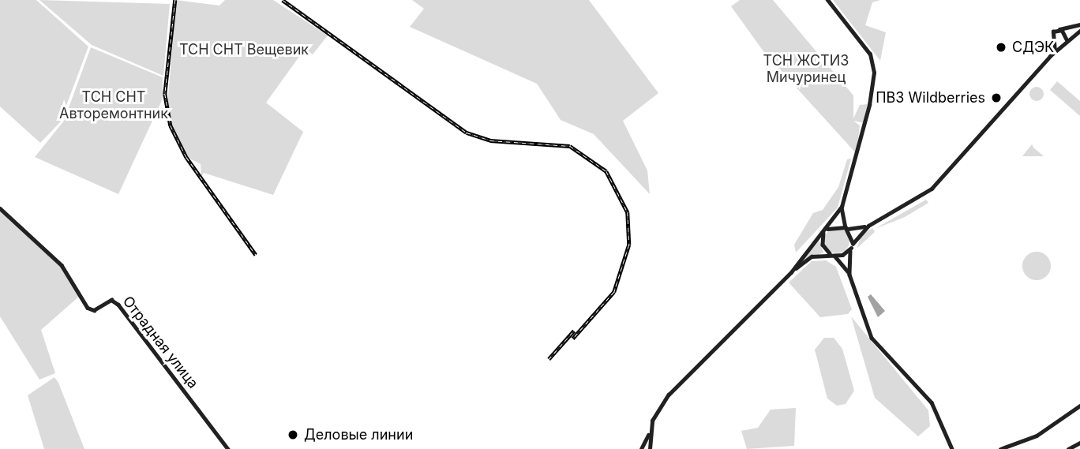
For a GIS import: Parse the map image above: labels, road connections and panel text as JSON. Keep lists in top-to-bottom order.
{
  "streets": {
    "main road": ["Отрадная улица"]
  },
  "parks": ["ТСН СНТ Вещевик", "ТСН ЖСТИЗ Мичуринец", "ТСН СНТ Авторемонтник"],
  "places": ["СДЭК", "ПВЗ Wildberries", "Деловые линии"]
}
